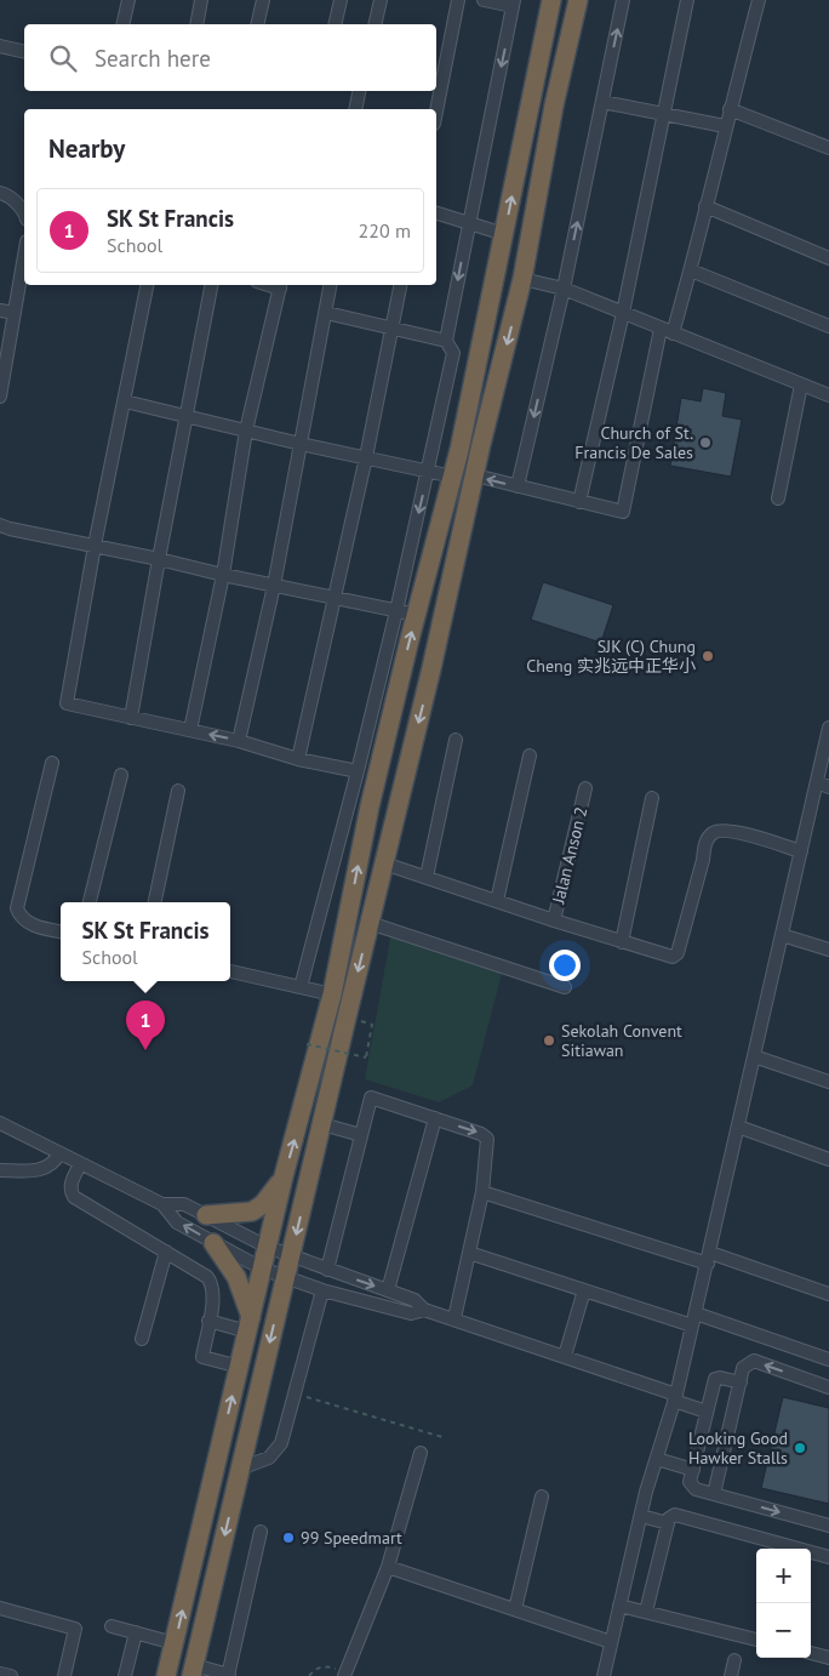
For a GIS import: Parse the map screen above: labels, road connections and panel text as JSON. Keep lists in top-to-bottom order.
{
  "streets": {
    "street": ["Jalan Anson 2"]
  },
  "places": [
    "Church of St. Francis De Sales",
    "SJK (C) Chung Cheng 实兆远中正华小",
    "Sekolah Convent Sitiawan",
    "Looking Good Hawker Stalls",
    "99 Speedmart"
  ],
  "page": {
    "search": "Search here",
    "heading": "Nearby",
    "list": [
      {
        "mark": "1",
        "name": "SK St Francis",
        "note": "School",
        "value": "220 m"
      }
    ],
    "popup": ["SK St Francis", "School"],
    "pins": "1",
    "map_buttons": ["+", "−"]
  }
}
